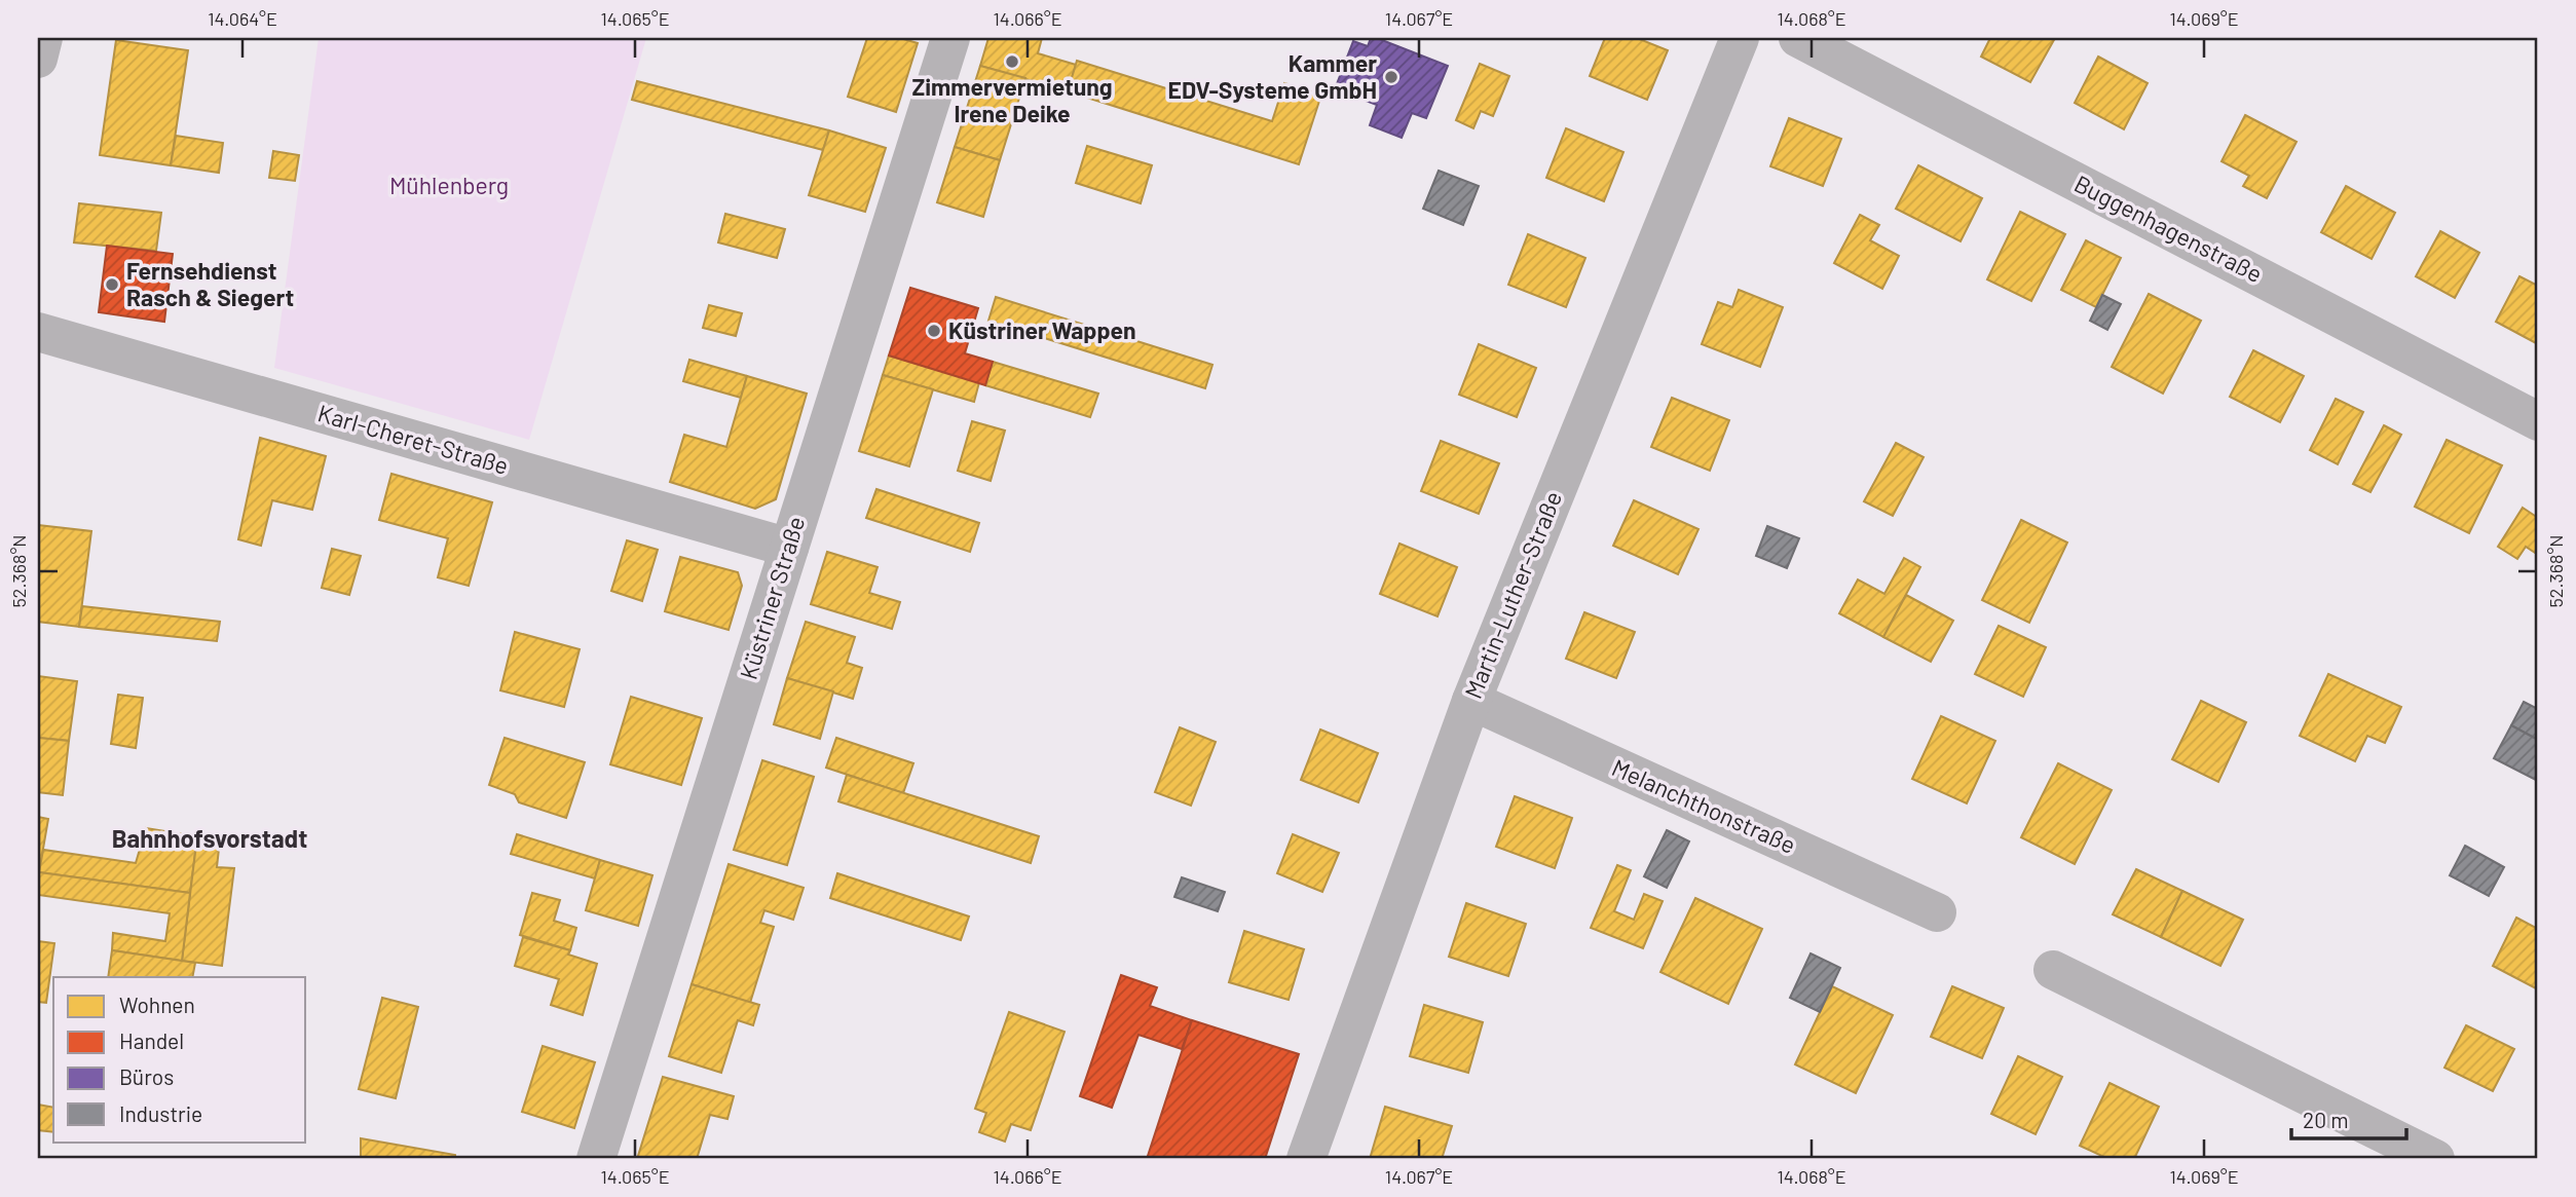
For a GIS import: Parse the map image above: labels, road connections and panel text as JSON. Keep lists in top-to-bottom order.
{
  "streets": {
    "street": [
      "Buggenhagenstraße",
      "Karl-Cheret-Straße",
      "Martin-Luther-Straße",
      "Küstriner Straße",
      "Melanchthonstraße"
    ]
  },
  "crossings": [
    ["Karl-Cheret-Straße", "Küstriner Straße"],
    ["Martin-Luther-Straße", "Melanchthonstraße"]
  ],
  "districts": ["Bahnhofsvorstadt"],
  "parks": ["Mühlenberg"],
  "places": [
    "Zimmervermietung Irene Deike",
    "Kammer EDV-Systeme GmbH",
    "Fernsehdienst Rasch & Siegert",
    "Küstriner Wappen"
  ],
  "legend": [
    "Wohnen",
    "Handel",
    "Büros",
    "Industrie"
  ],
  "scale_bar": "20 m",
  "coordinates": [
    "14.064°E",
    "14.065°E",
    "14.066°E",
    "14.067°E",
    "14.068°E",
    "14.069°E",
    "52.368°N"
  ]
}
